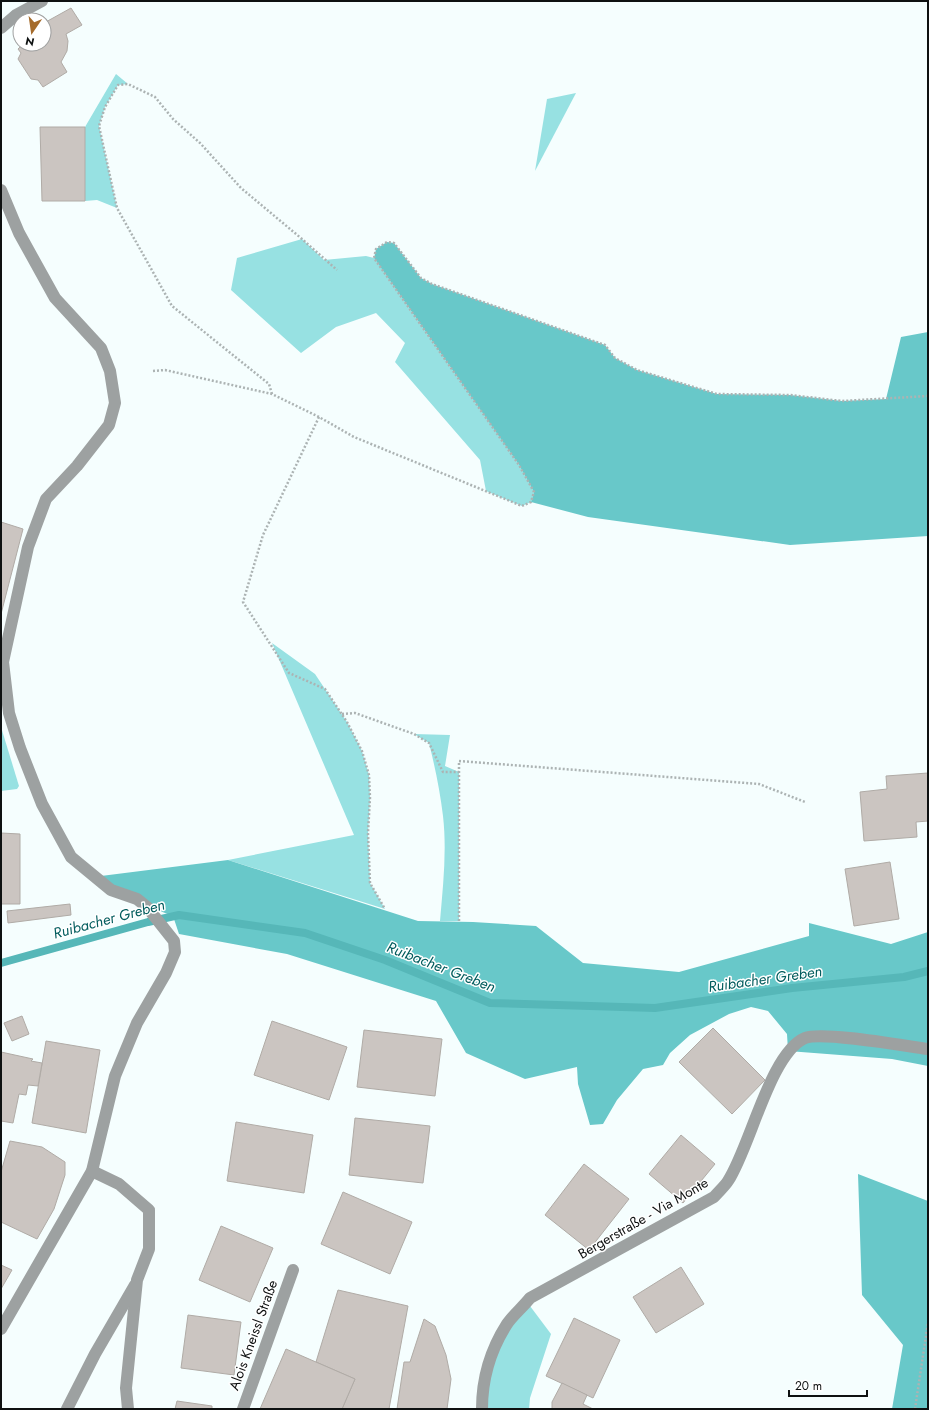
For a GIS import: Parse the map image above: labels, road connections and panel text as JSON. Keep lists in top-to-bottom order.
{
  "streets": {
    "street": ["Bergerstraße - Via Monte", "Alois Kneissl Straße"]
  },
  "water": ["Ruibacher Greben"],
  "scale_bar": "20 m",
  "north": "bottom"
}
